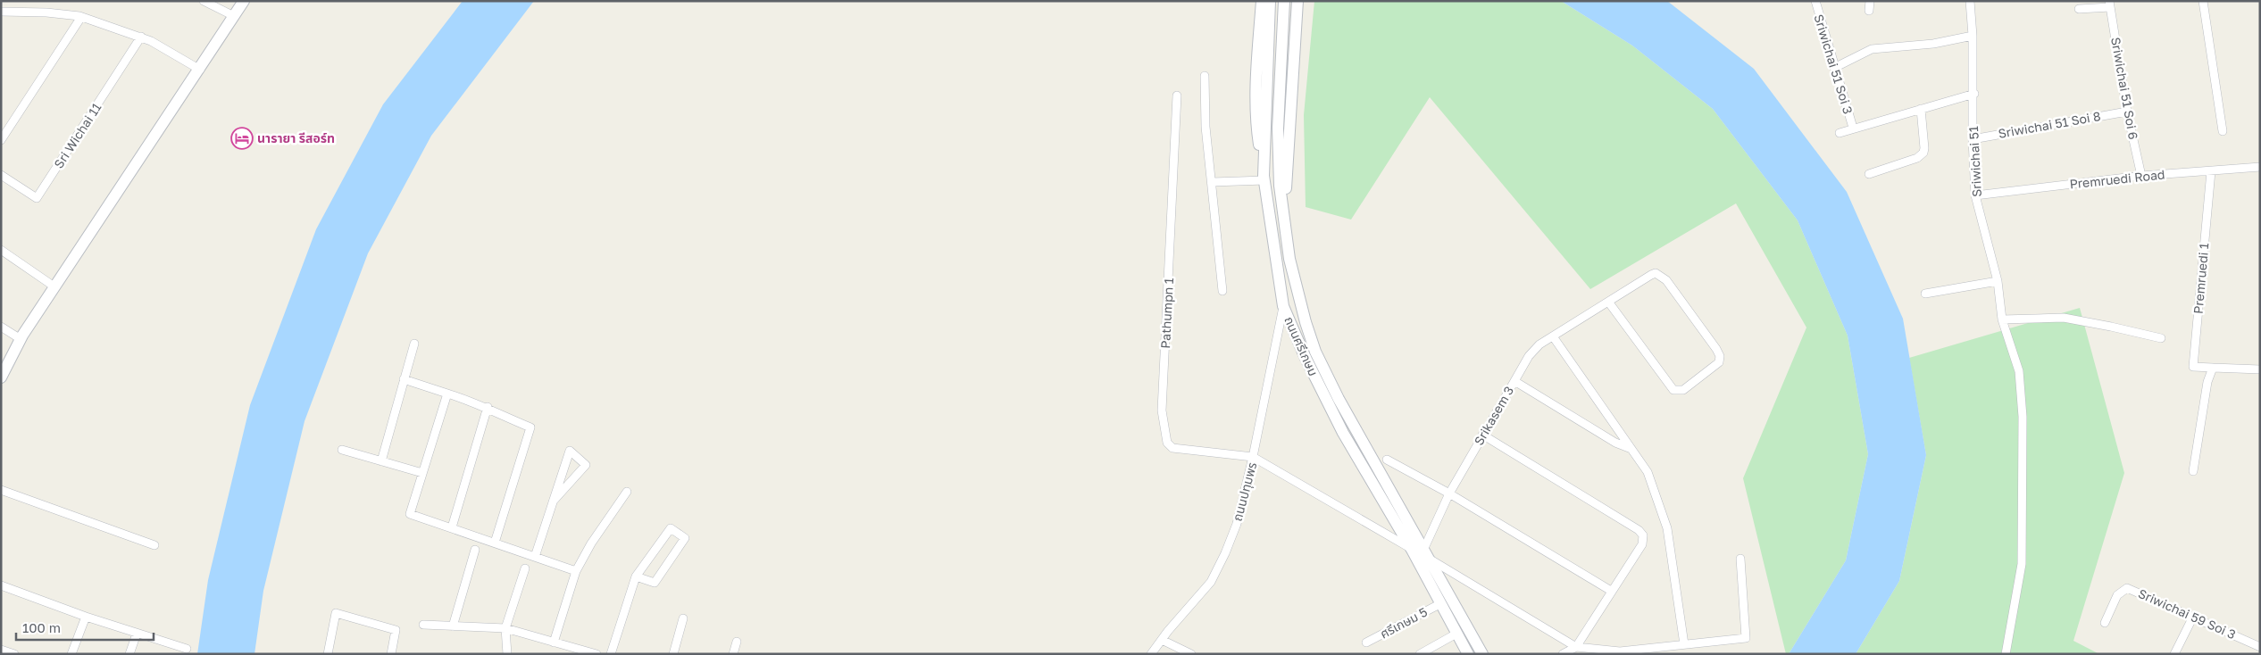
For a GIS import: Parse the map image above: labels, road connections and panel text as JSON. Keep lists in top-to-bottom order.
{
  "streets": {
    "main road": ["ถนนศรีเกษม"],
    "street": [
      "Sriwichai 51 Soi 3",
      "Sriwichai 51 Soi 6",
      "Sriwichai 51 Soi 8",
      "Sri Wichai 11",
      "Sriwichai 51",
      "Premruedi Road",
      "Premruedi 1",
      "Pathumpn 1",
      "Srikasem 3",
      "ถนนปทุมพร",
      "Sriwichai 59 Soi 3",
      "ศรีเกษม 5"
    ]
  },
  "crossings": [
    ["Sriwichai 51 Soi 3", "Sriwichai 51"],
    ["Sriwichai 51 Soi 6", "Sriwichai 51 Soi 8"],
    ["Sriwichai 51 Soi 6", "Premruedi Road"],
    ["Sriwichai 51 Soi 8", "Sriwichai 51"],
    ["Sriwichai 51", "Premruedi Road"],
    ["Premruedi Road", "Premruedi 1"],
    ["Pathumpn 1", "ถนนปทุมพร"],
    ["ถนนศรีเกษม", "Srikasem 3"],
    ["ถนนศรีเกษม", "ถนนปทุมพร"],
    ["ถนนศรีเกษม", "ศรีเกษม 5"]
  ],
  "places": {
    "hotel": ["นารายา รีสอร์ท"]
  },
  "scale_bar": "100 m"
}
